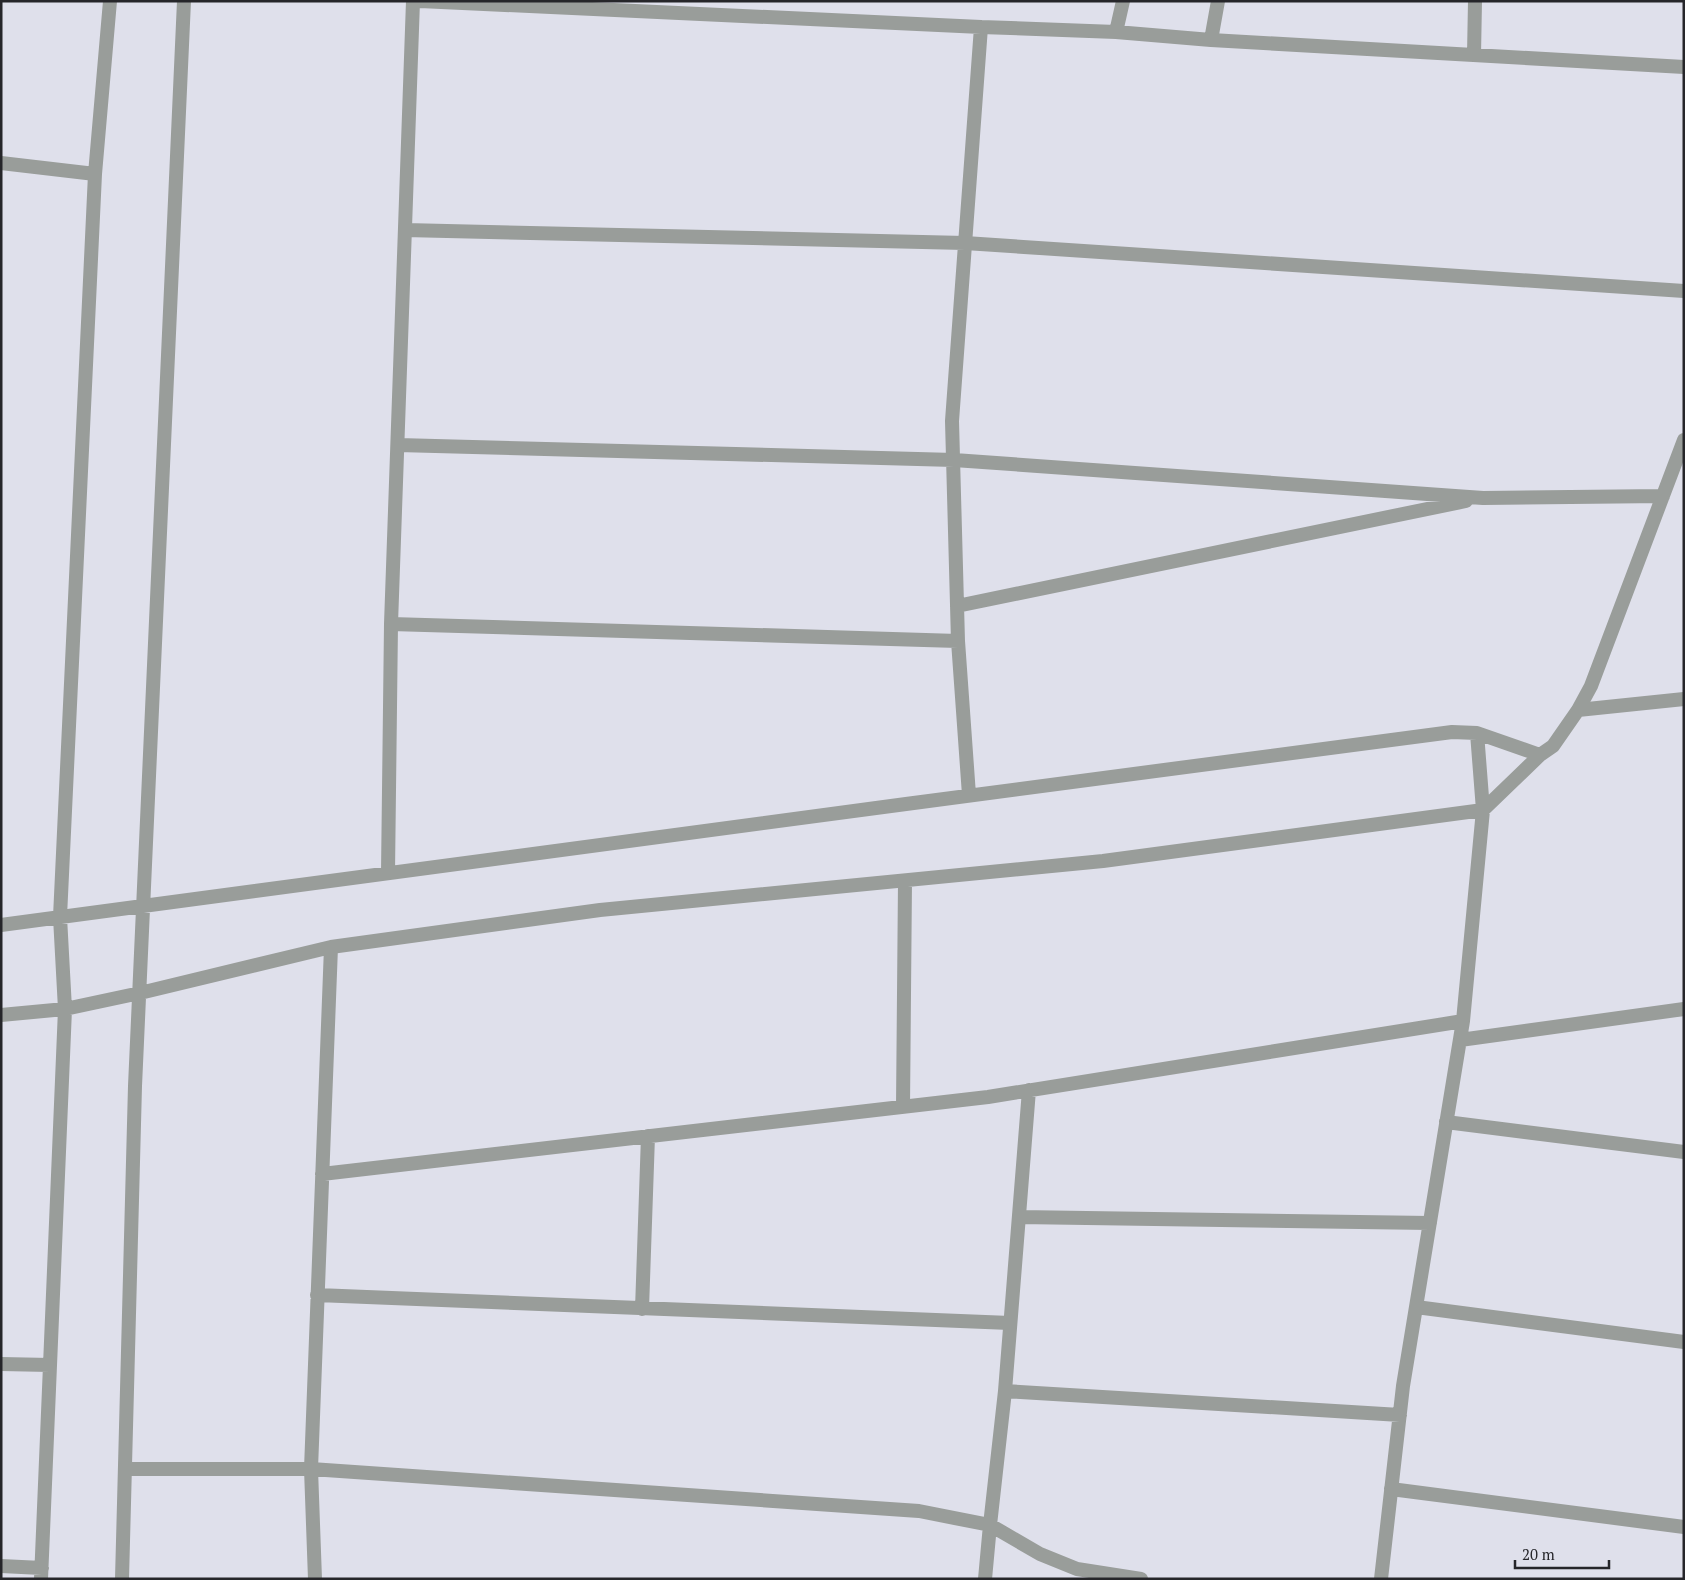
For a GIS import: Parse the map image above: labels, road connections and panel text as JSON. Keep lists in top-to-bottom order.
{
  "scale_bar": "20 m"
}
